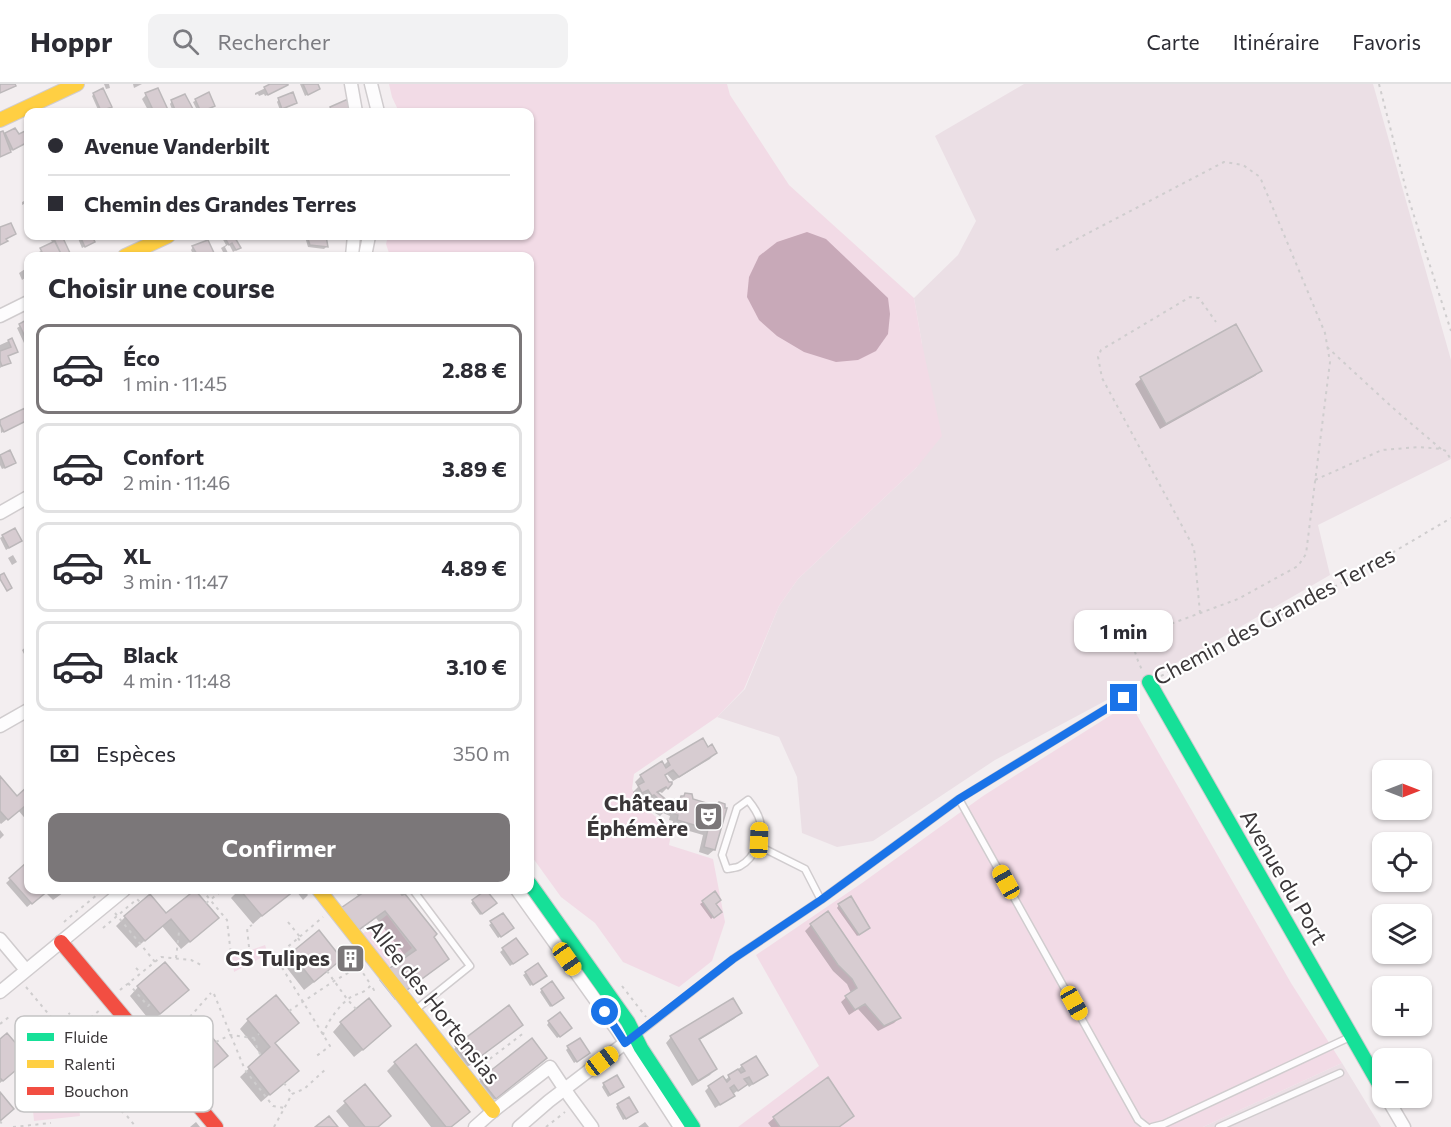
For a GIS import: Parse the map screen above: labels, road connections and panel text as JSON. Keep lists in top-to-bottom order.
{
  "streets": {
    "street": ["Avenue du Port", "Allée des Hortensias"],
    "path": ["Chemin des Grandes Terres"]
  },
  "crossings": [
    ["Chemin des Grandes Terres", "Avenue du Port"]
  ],
  "places": {
    "theatre": ["Château Éphémère"],
    "building": ["CS Tulipes"]
  },
  "legend": ["Fluide", "Ralenti", "Bouchon"],
  "north": "right",
  "page": {
    "header": "Hoppr",
    "search": "Rechercher",
    "nav": ["Carte", "Itinéraire", "Favoris"],
    "banner": ["Avenue Vanderbilt", "Chemin des Grandes Terres"],
    "heading": "Choisir une course",
    "list": [
      {
        "name": "Éco",
        "note": "1 min · 11:45",
        "value": "2.88 €"
      },
      {
        "name": "Confort",
        "note": "2 min · 11:46",
        "value": "3.89 €"
      },
      {
        "name": "XL",
        "note": "3 min · 11:47",
        "value": "4.89 €"
      },
      {
        "name": "Black",
        "note": "4 min · 11:48",
        "value": "3.10 €"
      }
    ],
    "bubble": "1 min",
    "pay": ["Espèces", "350 m"],
    "map_buttons": ["+", "−"],
    "buttons": "Confirmer"
  }
}
